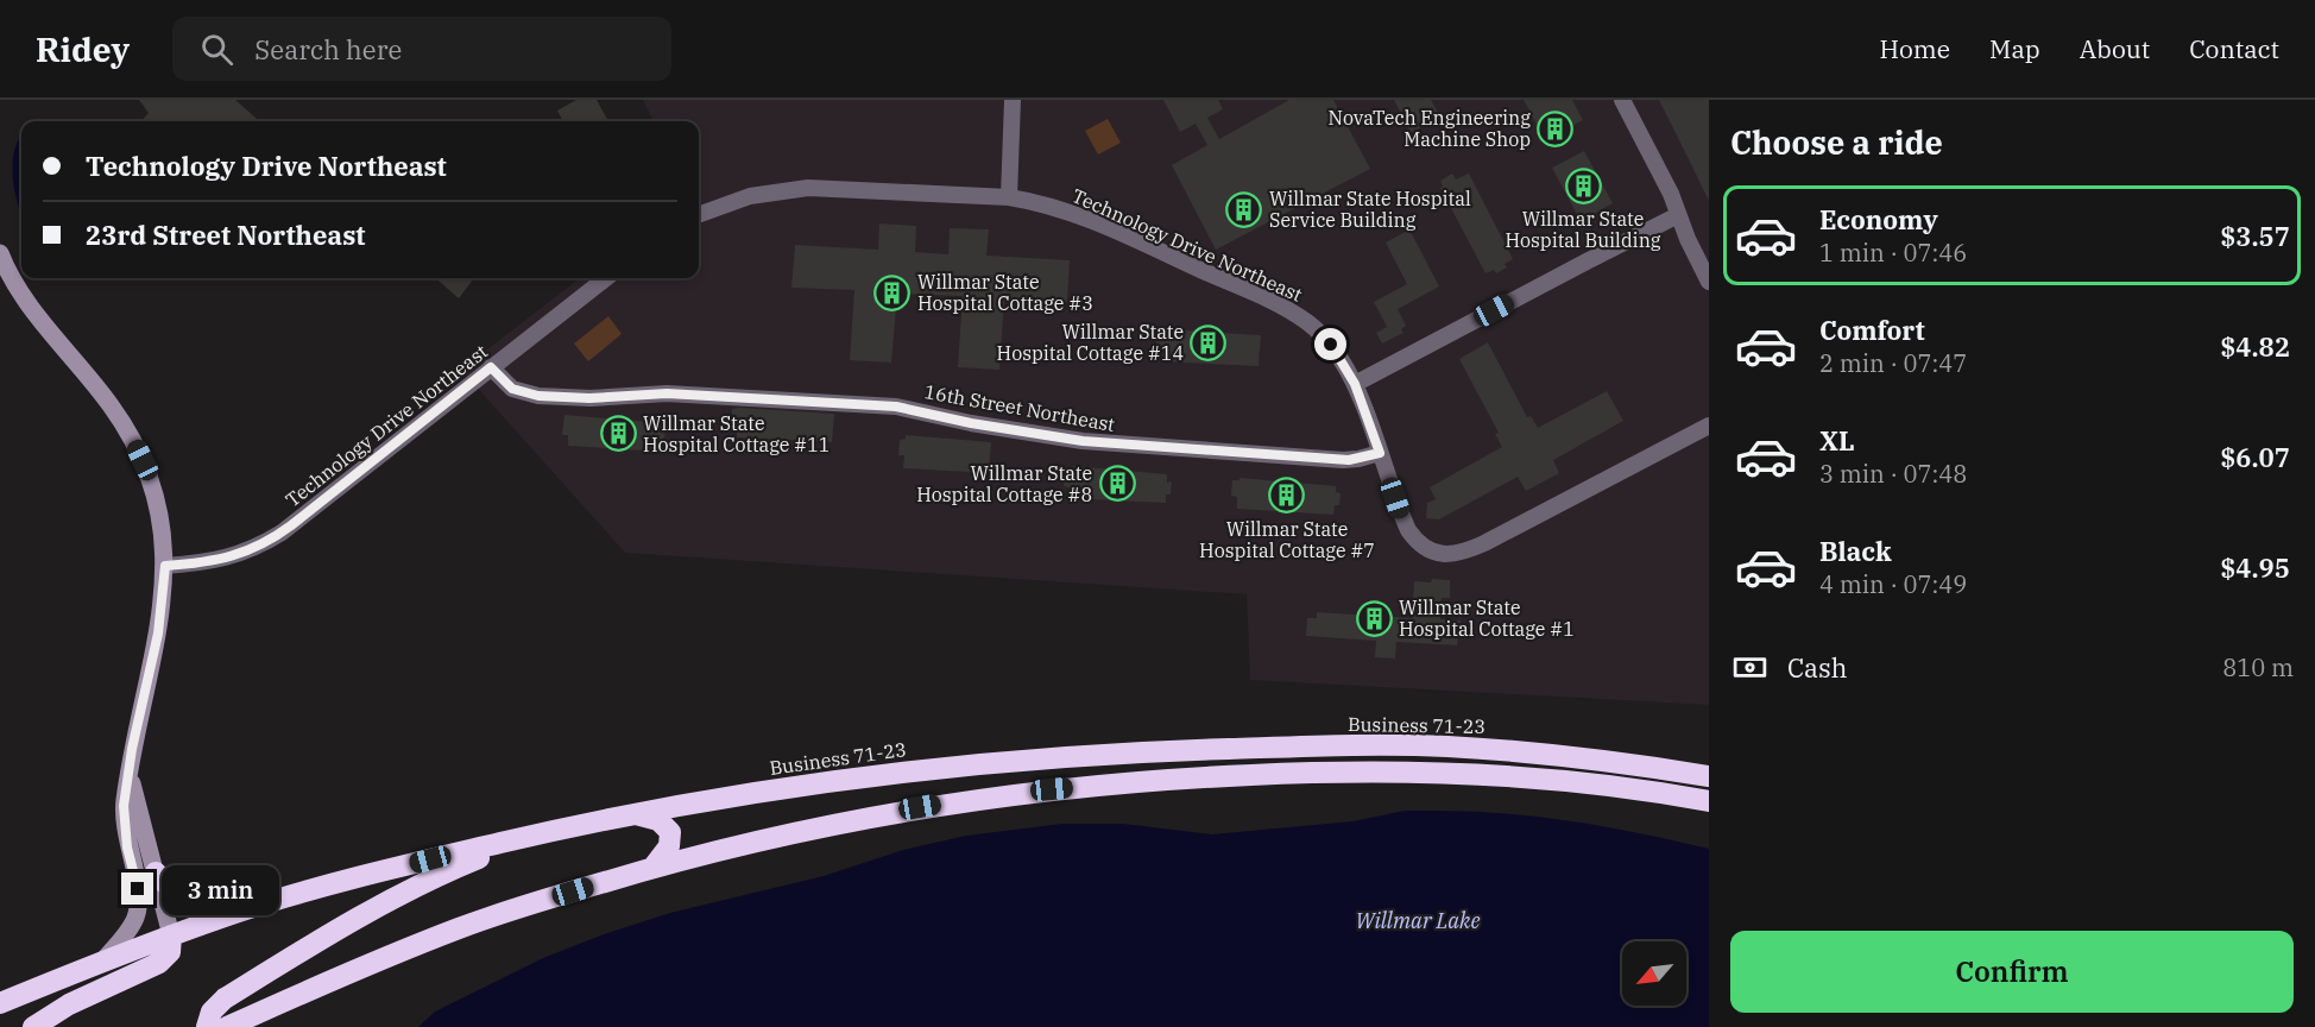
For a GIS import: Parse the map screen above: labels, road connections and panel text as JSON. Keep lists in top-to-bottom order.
{
  "streets": {
    "highway": ["Business 71-23"],
    "street": ["Technology Drive Northeast", "16th Street Northeast"]
  },
  "crossings": [
    ["Technology Drive Northeast", "16th Street Northeast"]
  ],
  "water": ["Willmar Lake"],
  "places": {
    "building": [
      "NovaTech Engineering Machine Shop",
      "Willmar State Hospital Building",
      "Willmar State Hospital Service Building",
      "Willmar State Hospital Cottage #3",
      "Willmar State Hospital Cottage #14",
      "Willmar State Hospital Cottage #11",
      "Willmar State Hospital Cottage #8",
      "Willmar State Hospital Cottage #7",
      "Willmar State Hospital Cottage #1"
    ]
  },
  "north": "bottom left",
  "page": {
    "header": "Ridey",
    "search": "Search here",
    "nav": [
      "Home",
      "Map",
      "About",
      "Contact"
    ],
    "heading": "Choose a ride",
    "banner": ["Technology Drive Northeast", "23rd Street Northeast"],
    "list": [
      {
        "name": "Economy",
        "note": "1 min · 07:46",
        "value": "$3.57"
      },
      {
        "name": "Comfort",
        "note": "2 min · 07:47",
        "value": "$4.82"
      },
      {
        "name": "XL",
        "note": "3 min · 07:48",
        "value": "$6.07"
      },
      {
        "name": "Black",
        "note": "4 min · 07:49",
        "value": "$4.95"
      }
    ],
    "pay": ["Cash", "810 m"],
    "bubble": "3 min",
    "buttons": "Confirm"
  }
}
